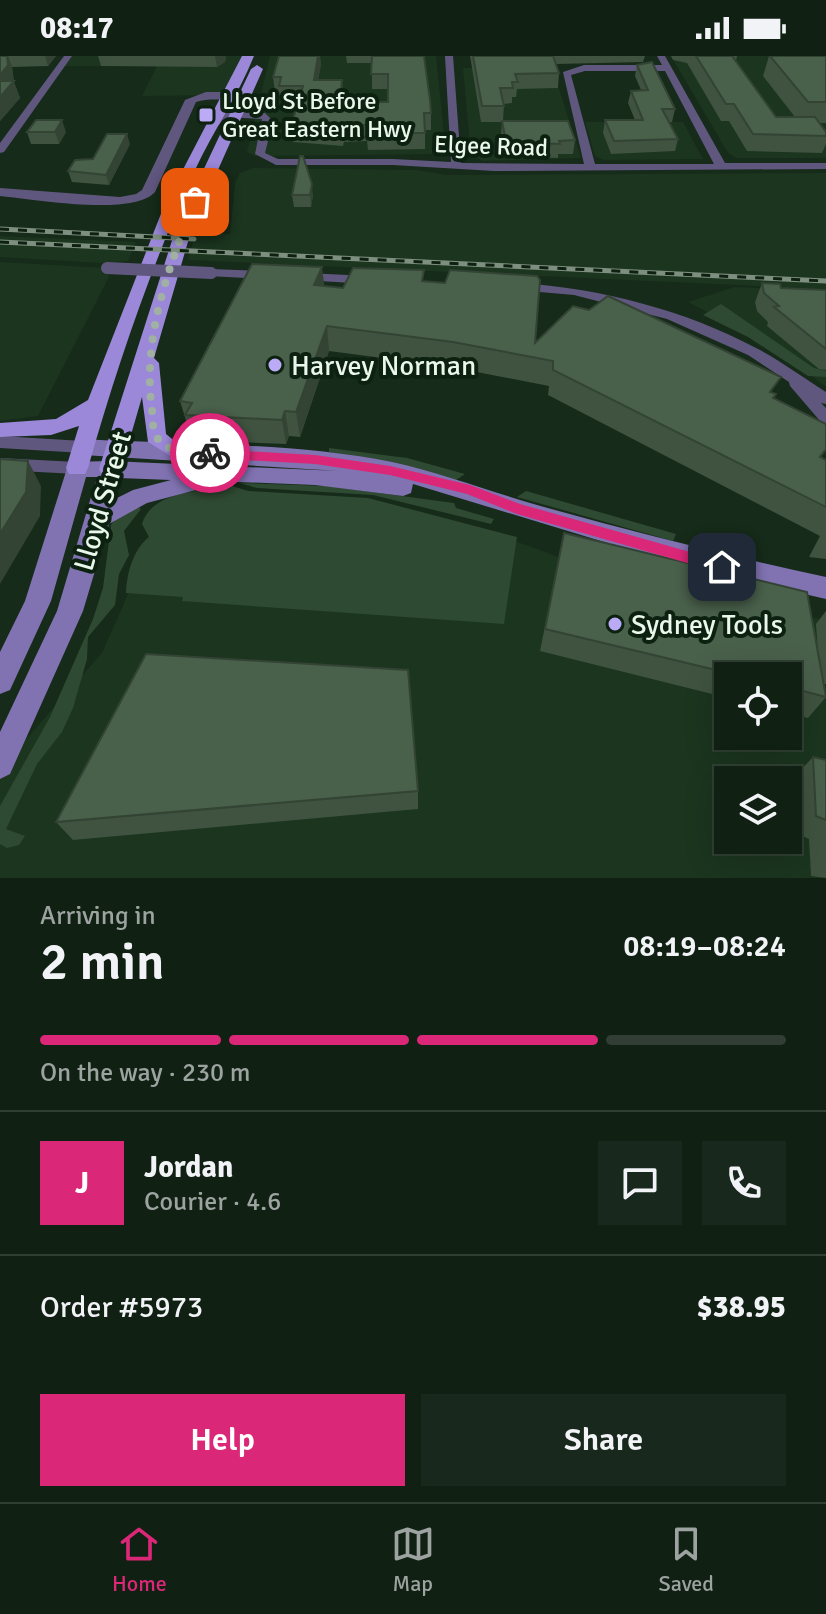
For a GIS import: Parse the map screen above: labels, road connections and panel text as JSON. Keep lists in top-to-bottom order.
{
  "streets": {
    "main road": ["Lloyd Street"],
    "street": ["Elgee Road"]
  },
  "crossings": [
    ["Elgee Road", "Lloyd Street"]
  ],
  "places": {
    "transit": ["Lloyd St Before Great Eastern Hwy"],
    "other": ["Harvey Norman", "Sydney Tools"]
  },
  "page": {
    "status": "08:17",
    "heading": ["2 min", "Arriving in", "08:19–08:24"],
    "panel": [
      "Jordan",
      "Courier · 4.6",
      "Order #5973",
      "$38.95"
    ],
    "bar": "On the way · 230 m",
    "round": "J",
    "buttons": ["Help", "Share"],
    "tabs": ["Home", "Map", "Saved"]
  }
}
